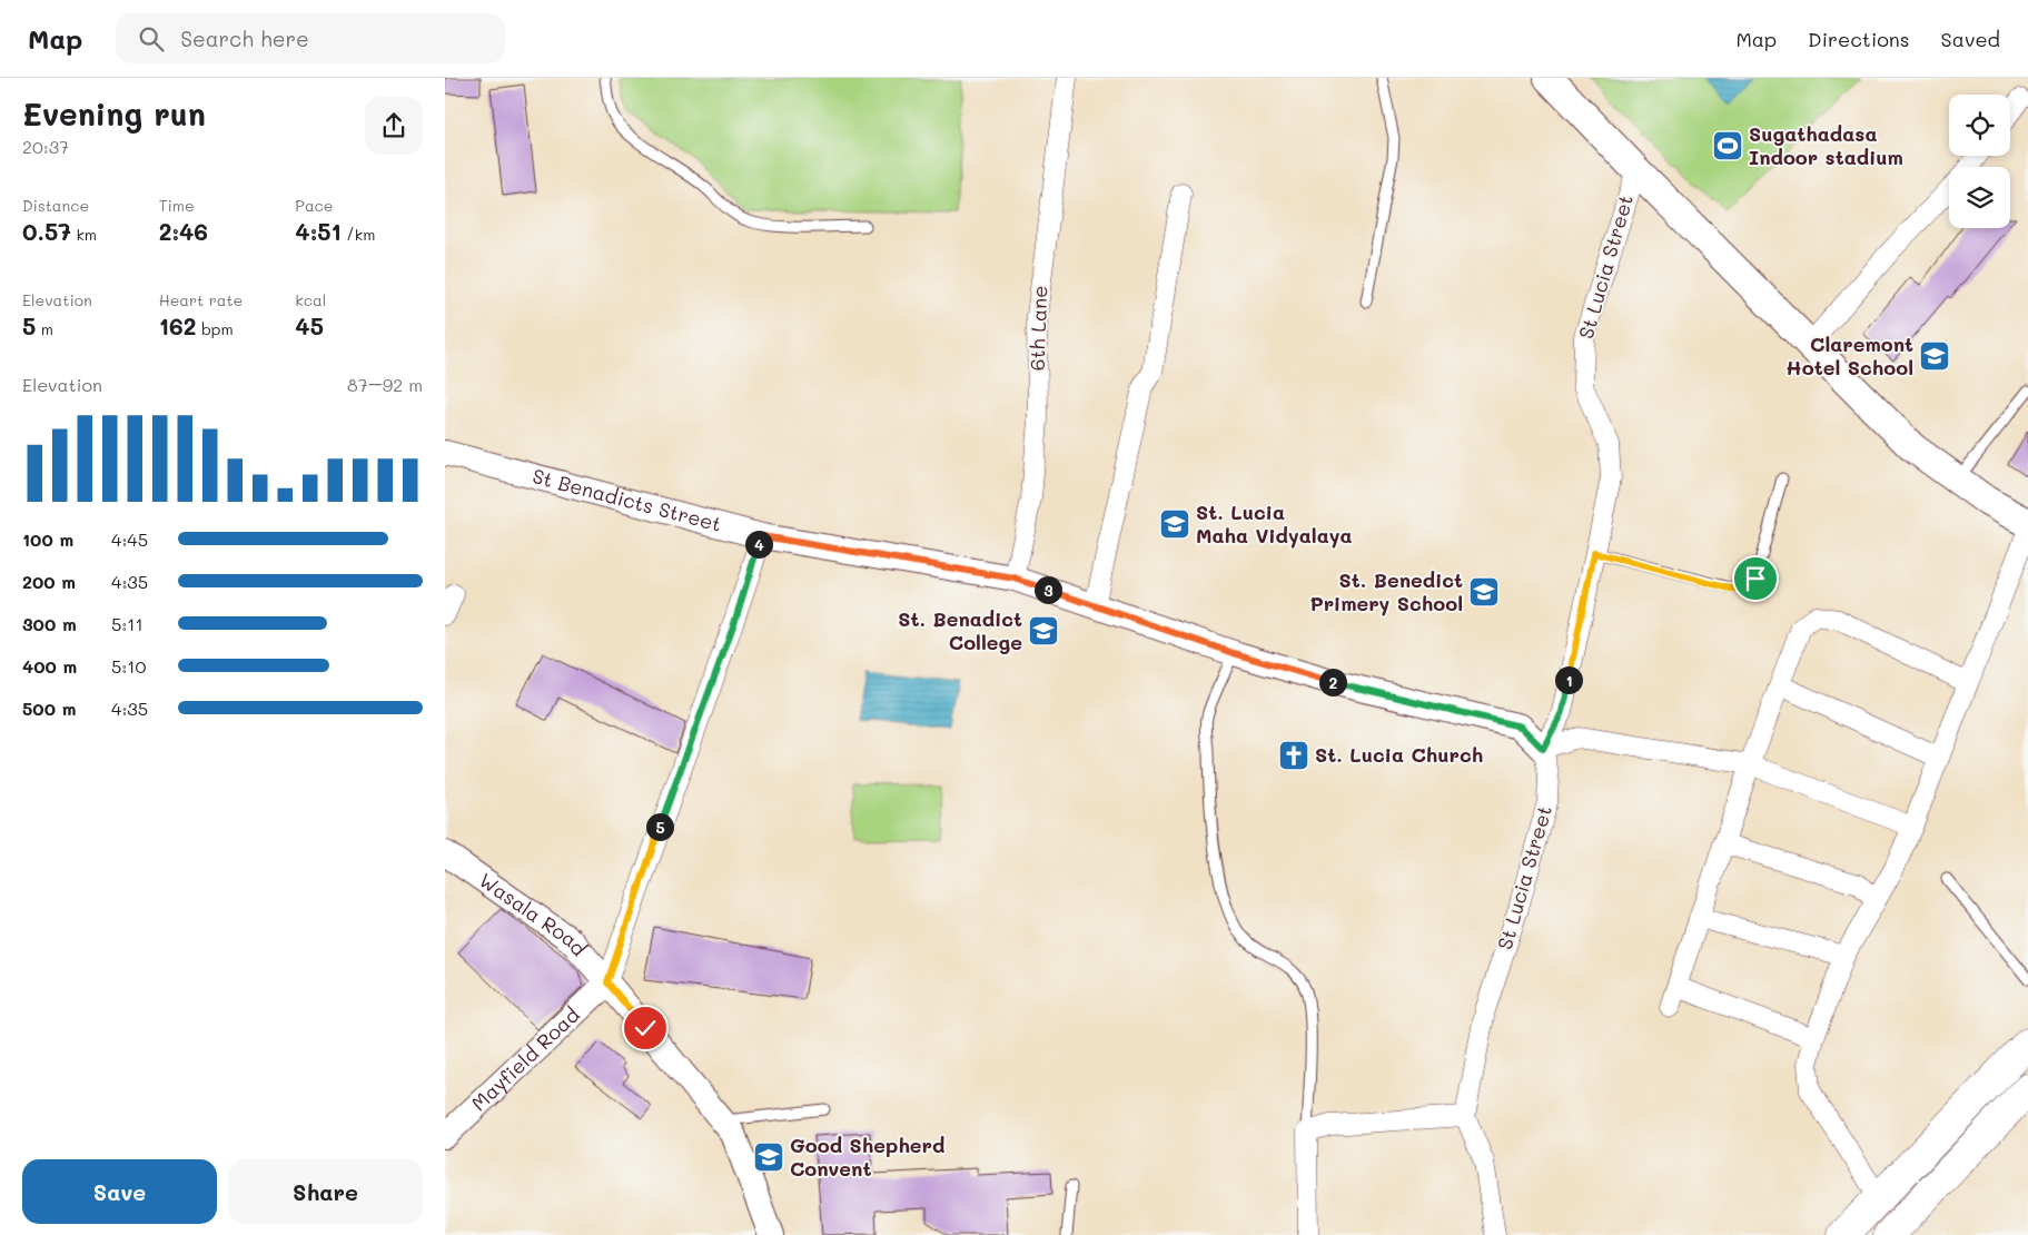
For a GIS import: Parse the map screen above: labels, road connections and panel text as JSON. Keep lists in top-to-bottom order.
{
  "streets": {
    "street": [
      "St Lucia Street",
      "6th Lane",
      "St Benadicts Street",
      "Wasala Road",
      "Mayfield Road"
    ]
  },
  "crossings": [
    ["St Lucia Street", "St Benadicts Street"],
    ["6th Lane", "St Benadicts Street"],
    ["Wasala Road", "Mayfield Road"]
  ],
  "places": {
    "sports": ["Sugathadasa Indoor stadium"],
    "school or university": [
      "Claremont Hotel School",
      "St. Lucia Maha Vidyalaya",
      "St. Benedict Primery School",
      "St. Benadict College",
      "Good Shepherd Convent"
    ],
    "church": ["St. Lucia Church"]
  },
  "page": {
    "header": "Map",
    "search": "Search here",
    "nav": ["Map", "Directions", "Saved"],
    "heading": ["Evening run", "20:37"],
    "stats": [
      ["Distance", "0.57 km"],
      ["Time", "2:46"],
      ["Pace", "4:51 /km"],
      ["Elevation", "5 m"],
      ["Heart rate", "162 bpm"],
      ["kcal", "45"]
    ],
    "chart": ["Elevation", "87–92 m"],
    "list": [
      {
        "name": "100 m",
        "note": "4:45"
      },
      {
        "name": "200 m",
        "note": "4:35"
      },
      {
        "name": "300 m",
        "note": "5:11"
      },
      {
        "name": "400 m",
        "note": "5:10"
      },
      {
        "name": "500 m",
        "note": "4:35"
      }
    ],
    "pins": [
      "4",
      "3",
      "1",
      "2",
      "5"
    ],
    "buttons": ["Save", "Share"]
  }
}
